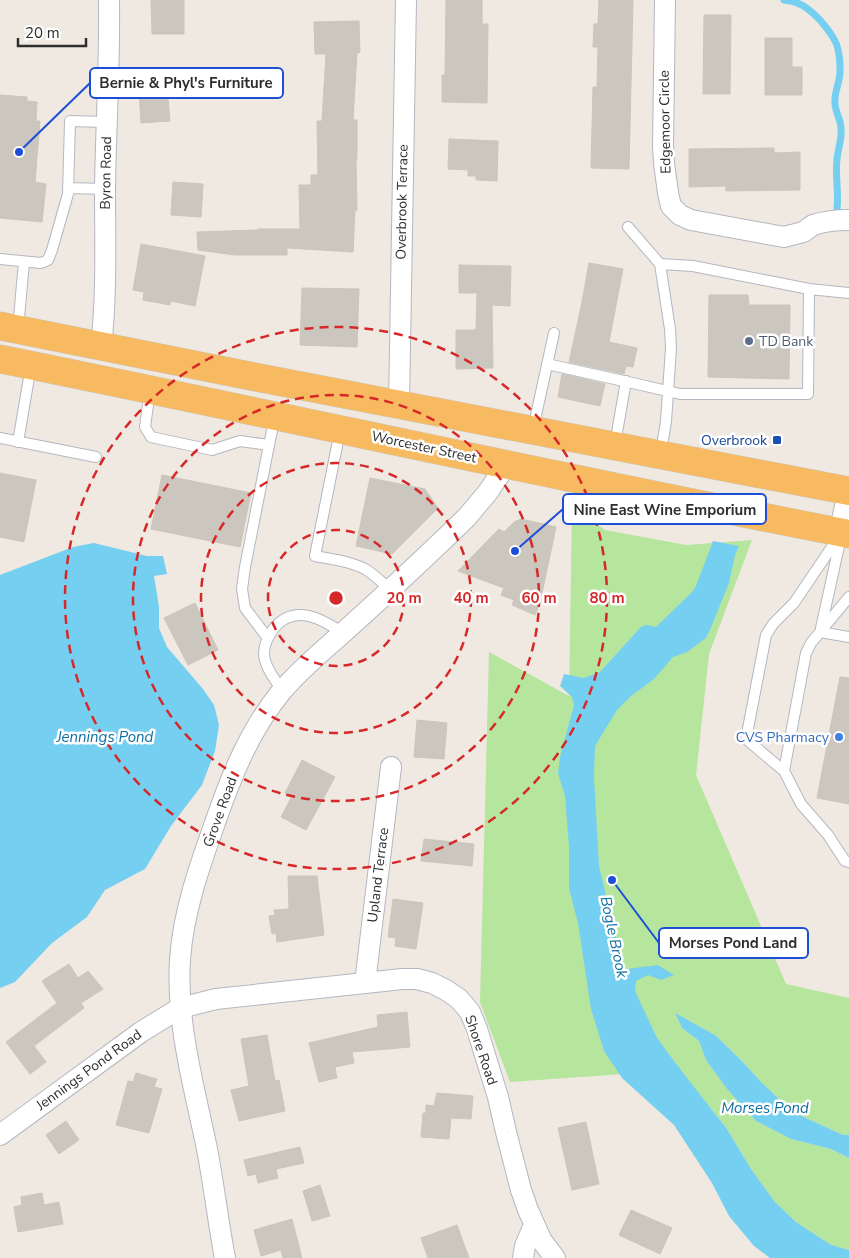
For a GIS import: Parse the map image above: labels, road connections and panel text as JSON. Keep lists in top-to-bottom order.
{
  "streets": {
    "highway": ["Worcester Street"],
    "street": [
      "Edgemoor Circle",
      "Byron Road",
      "Overbrook Terrace",
      "Grove Road",
      "Upland Terrace",
      "Shore Road",
      "Jennings Pond Road"
    ]
  },
  "crossings": [
    ["Worcester Street", "Grove Road"],
    ["Grove Road", "Shore Road"],
    ["Grove Road", "Jennings Pond Road"],
    ["Upland Terrace", "Shore Road"],
    ["Shore Road", "Jennings Pond Road"]
  ],
  "water": ["Jennings Pond", "Bogle Brook", "Morses Pond"],
  "places": {
    "other": [
      "Bernie & Phyl's Furniture",
      "TD Bank",
      "Nine East Wine Emporium",
      "CVS Pharmacy",
      "Morses Pond Land"
    ],
    "transit": ["Overbrook"]
  },
  "scale_bar": "20 m",
  "rings": [
    "20 m",
    "40 m",
    "60 m",
    "80 m"
  ]
}
